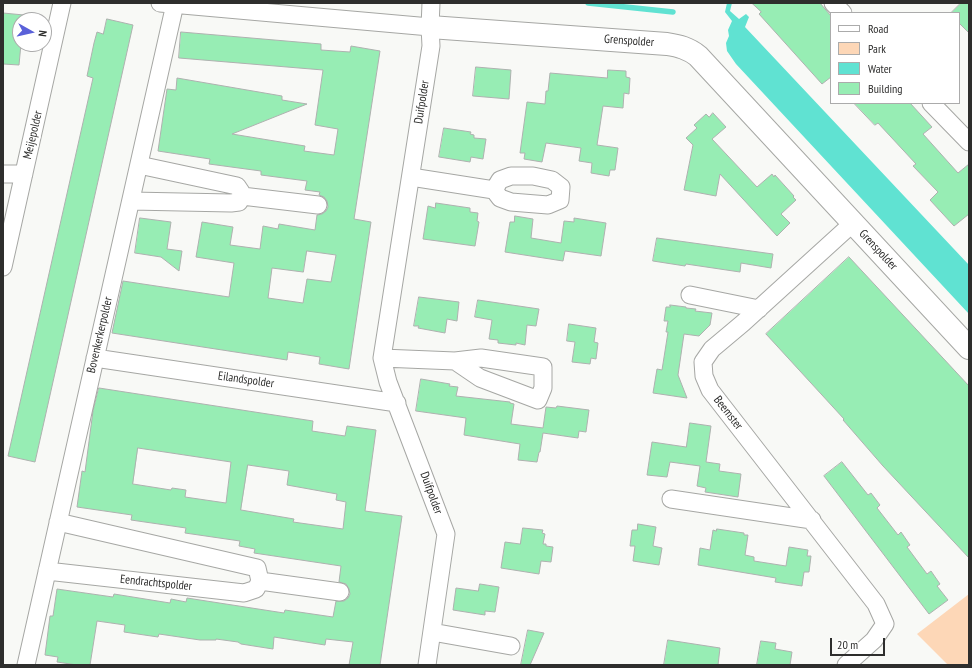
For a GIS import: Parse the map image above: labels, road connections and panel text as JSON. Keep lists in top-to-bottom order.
{
  "streets": {
    "street": [
      "Grenspolder",
      "Duifpolder",
      "Meijepolder",
      "Bovenkerkerpolder",
      "Eilandspolder",
      "Beemster",
      "Eendrachtspolder"
    ]
  },
  "crossings": [
    ["Grenspolder", "Duifpolder"],
    ["Grenspolder", "Bovenkerkerpolder"],
    ["Grenspolder", "Beemster"],
    ["Duifpolder", "Eilandspolder"],
    ["Bovenkerkerpolder", "Eilandspolder"],
    ["Bovenkerkerpolder", "Eendrachtspolder"]
  ],
  "legend": [
    "Road",
    "Park",
    "Water",
    "Building"
  ],
  "scale_bar": "20 m",
  "north": "right"
}
